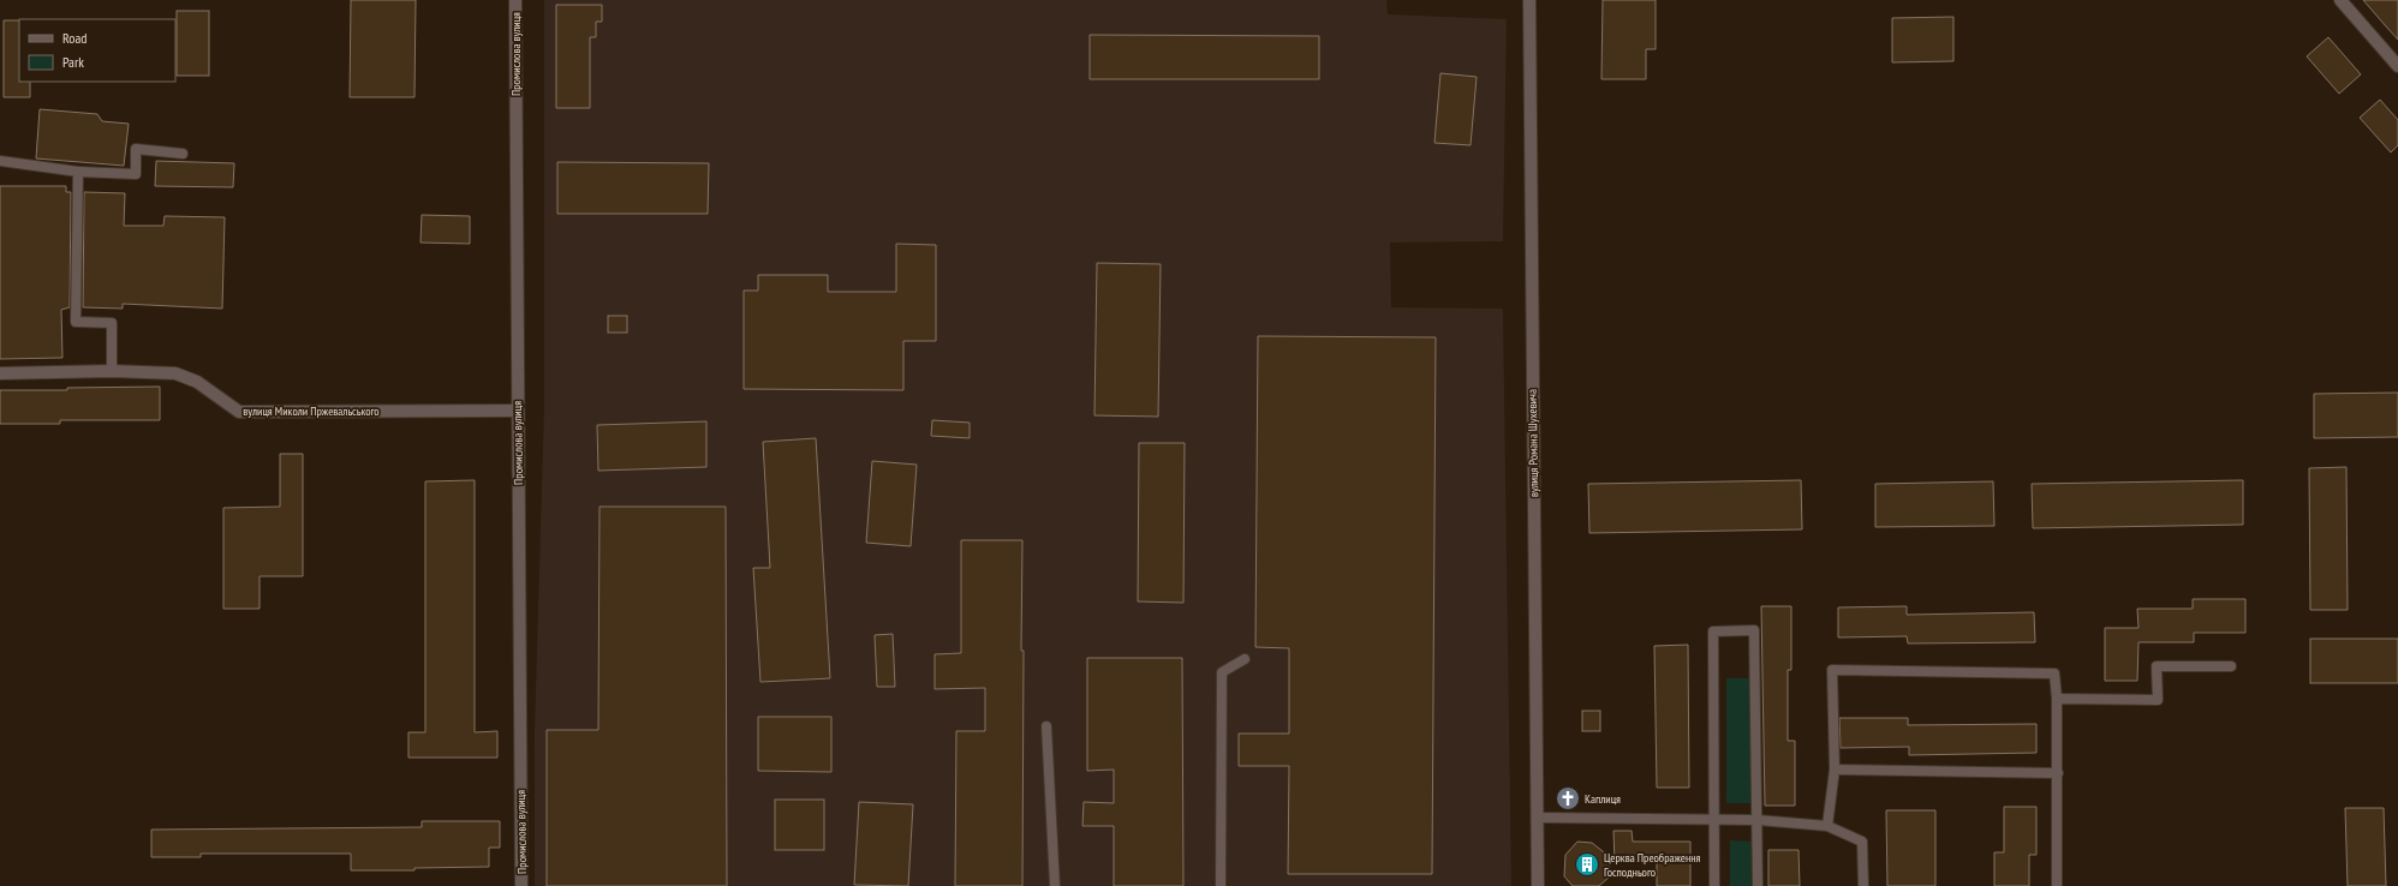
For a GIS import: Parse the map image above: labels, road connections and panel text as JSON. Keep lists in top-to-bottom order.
{
  "streets": {
    "street": ["Промислова вулиця", "вулиця Миколи Пржевальського", "вулиця Романа Шухевича"]
  },
  "crossings": [
    ["Промислова вулиця", "вулиця Миколи Пржевальського"]
  ],
  "places": {
    "church": ["Каплиця"],
    "building": ["Церква Преображення Господнього"]
  },
  "legend": ["Road", "Park"]
}
